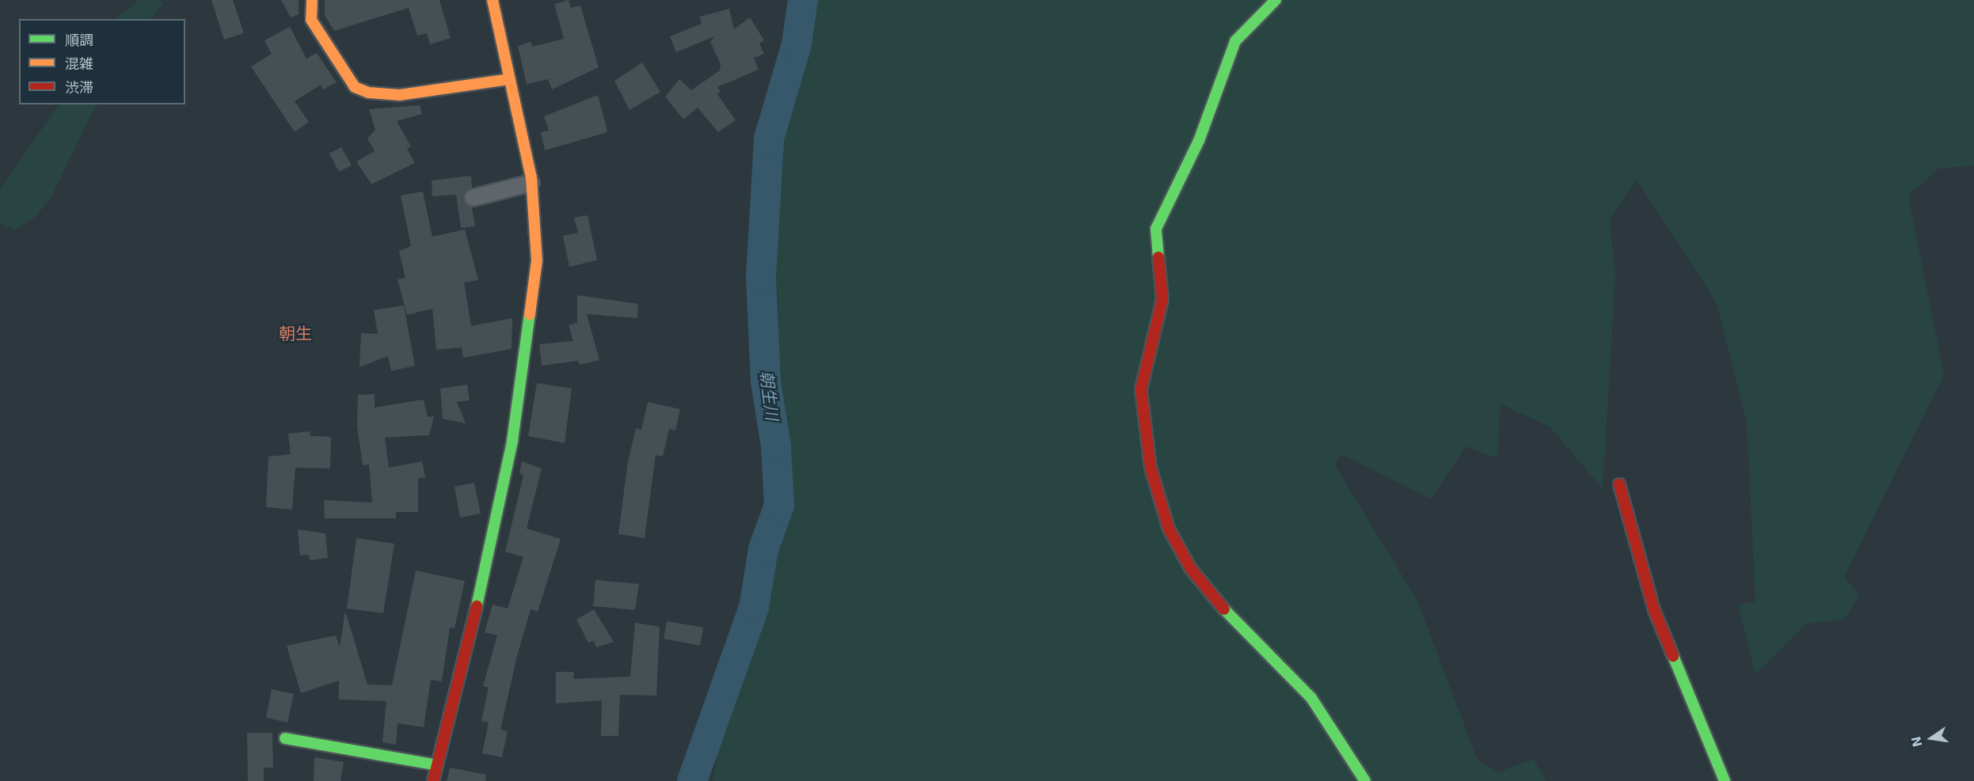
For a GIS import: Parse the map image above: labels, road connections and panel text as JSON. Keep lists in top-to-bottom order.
{
  "districts": ["朝生"],
  "water": ["朝生川"],
  "legend": ["順調", "混雑", "渋滞"],
  "north": "left"
}
